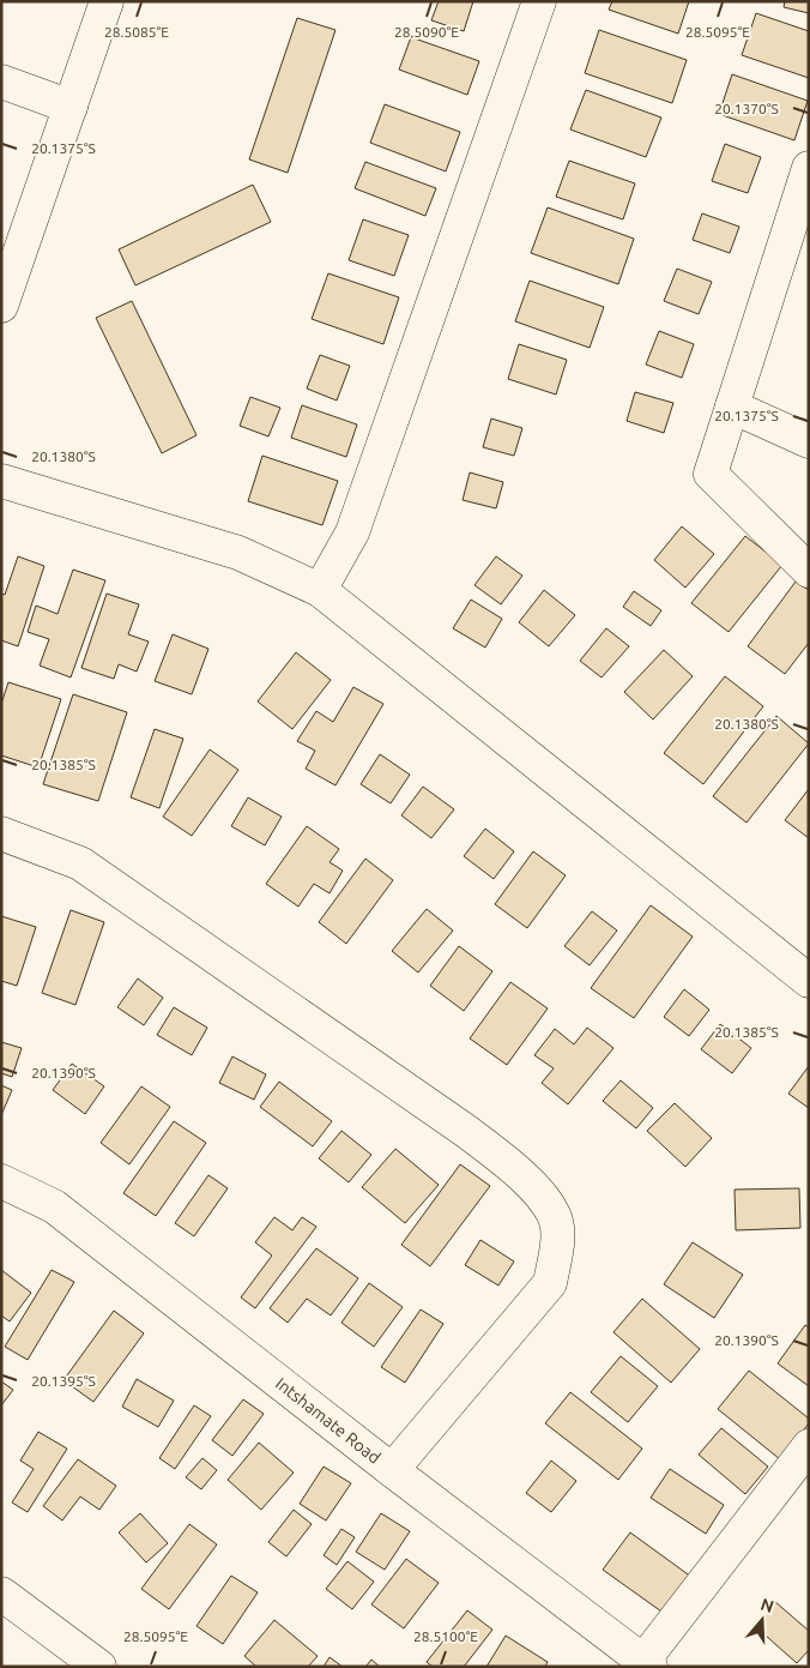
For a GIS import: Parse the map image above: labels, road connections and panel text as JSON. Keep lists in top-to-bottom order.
{
  "streets": {
    "street": ["Intshamate Road"]
  },
  "north": "top",
  "coordinates": [
    "28.5090°E",
    "28.5085°E",
    "28.5095°E",
    "20.1370°S",
    "20.1375°S",
    "20.1380°S",
    "20.1385°S",
    "20.1390°S",
    "20.1395°S",
    "28.5100°E"
  ]
}
